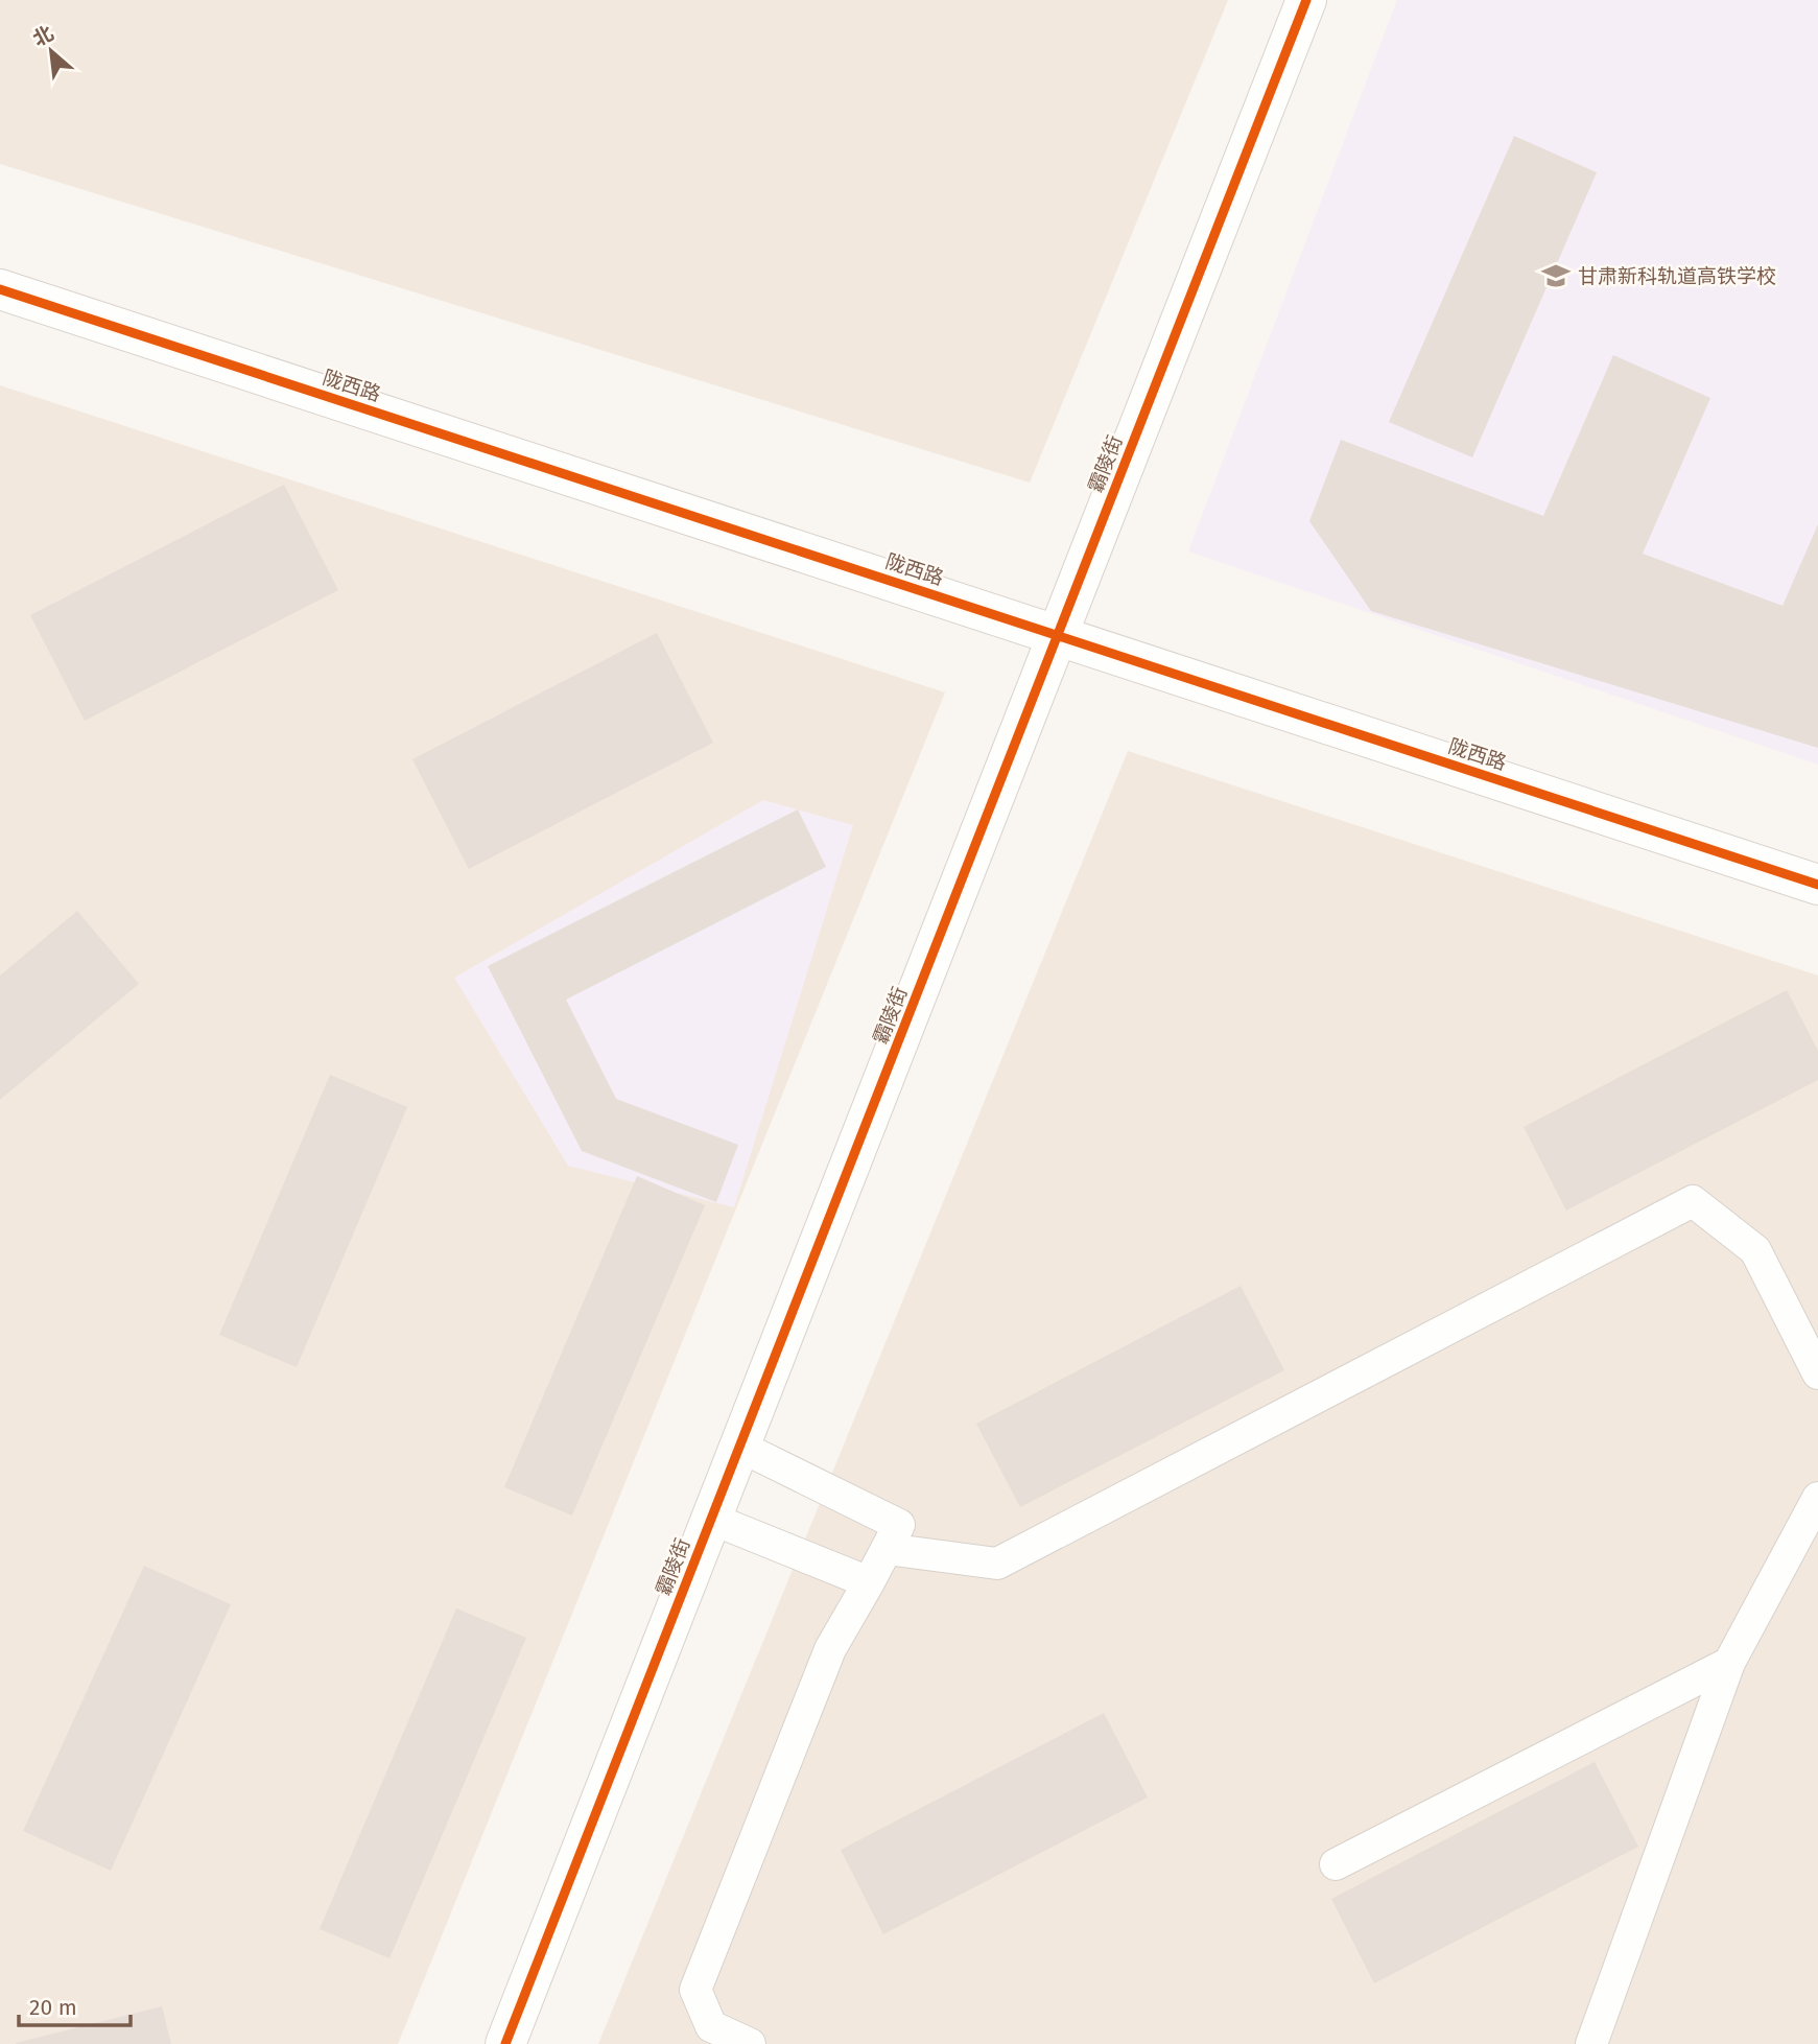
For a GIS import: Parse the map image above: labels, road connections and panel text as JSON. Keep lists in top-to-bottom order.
{
  "streets": {
    "street": ["陇西路", "霸陵街"]
  },
  "crossings": [
    ["陇西路", "霸陵街"]
  ],
  "places": {
    "school or university": ["甘肃新科轨道高铁学校"]
  },
  "scale_bar": "20 m",
  "north": "top left"
}
